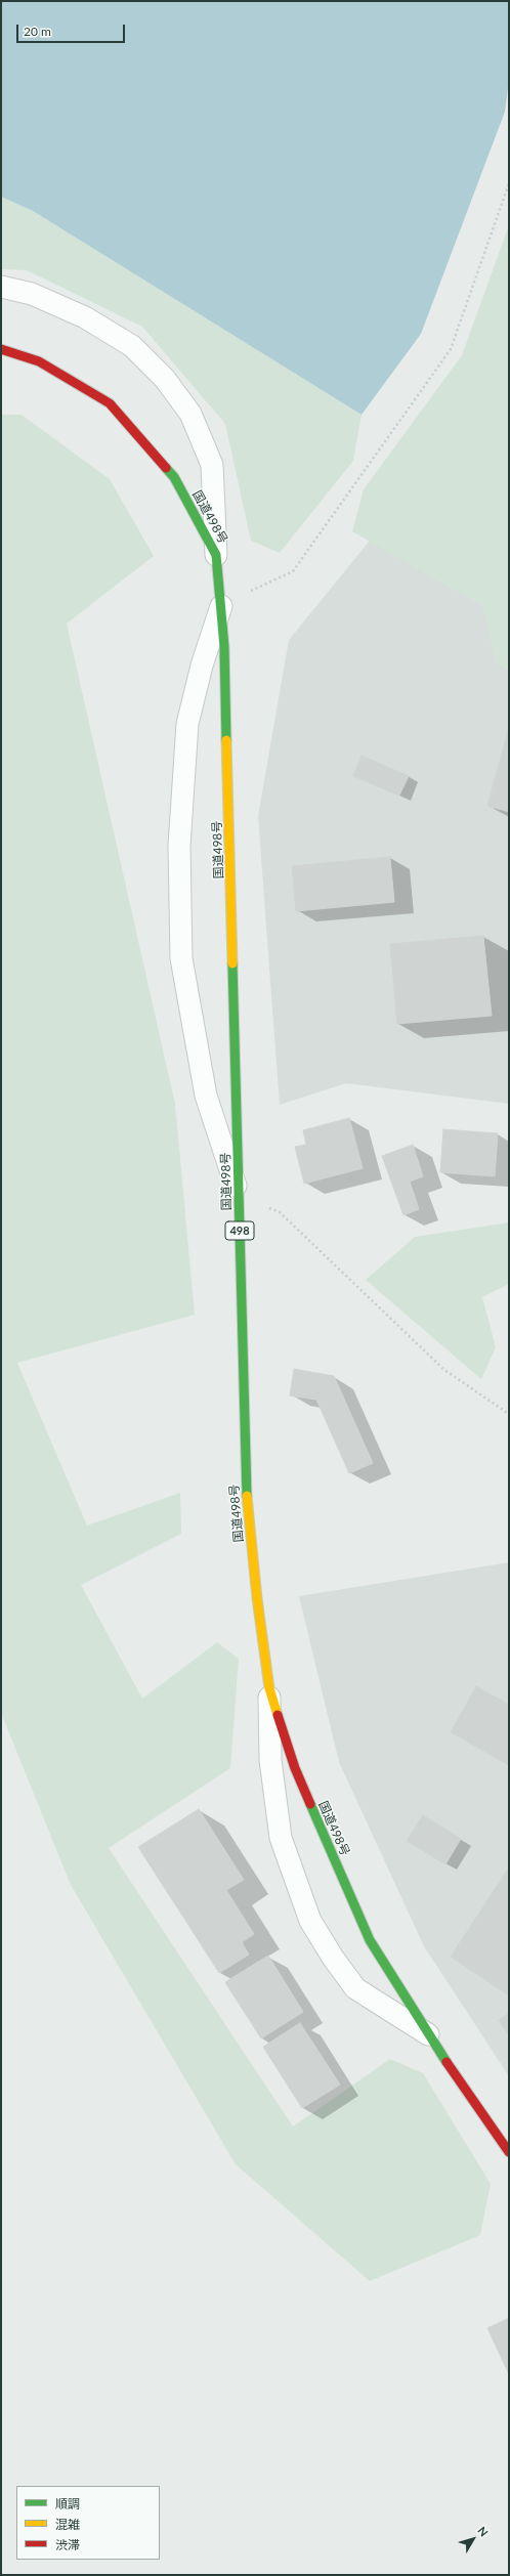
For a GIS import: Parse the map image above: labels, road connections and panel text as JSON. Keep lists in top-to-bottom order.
{
  "streets": {
    "highway": ["国道498号", "498"]
  },
  "legend": ["順調", "混雑", "渋滞"],
  "scale_bar": "20 m",
  "north": "top right"
}
